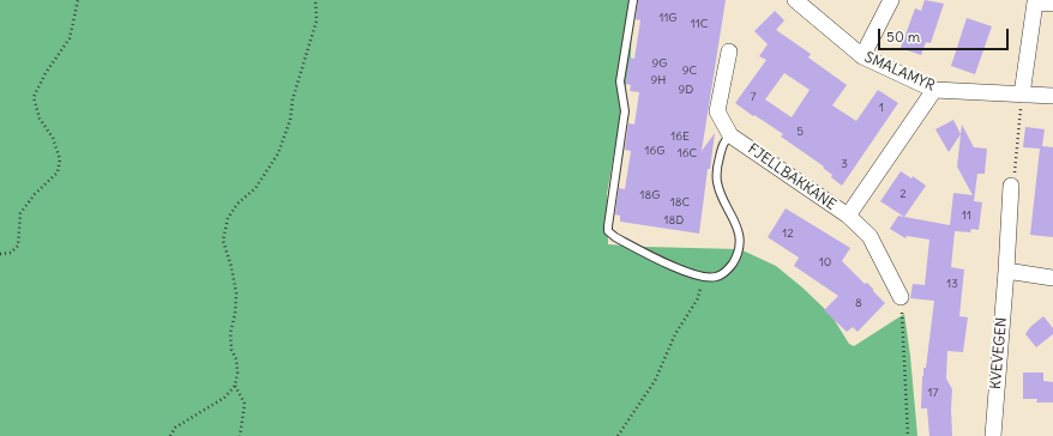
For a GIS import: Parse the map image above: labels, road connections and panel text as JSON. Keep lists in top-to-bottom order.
{
  "streets": {
    "street": ["SMALAMYR", "FJELLBAKKANE", "KVEVEGEN"]
  },
  "crossings": [
    ["SMALAMYR", "FJELLBAKKANE"]
  ],
  "house_numbers": [
    "11G",
    "11C",
    "9G",
    "9C",
    "9H",
    "9D",
    "7",
    "1",
    "5",
    "16E",
    "16G",
    "16C",
    "3",
    "2",
    "18G",
    "18C",
    "11",
    "18D",
    "12",
    "10",
    "13",
    "8",
    "17"
  ],
  "scale_bar": "50 m"
}
